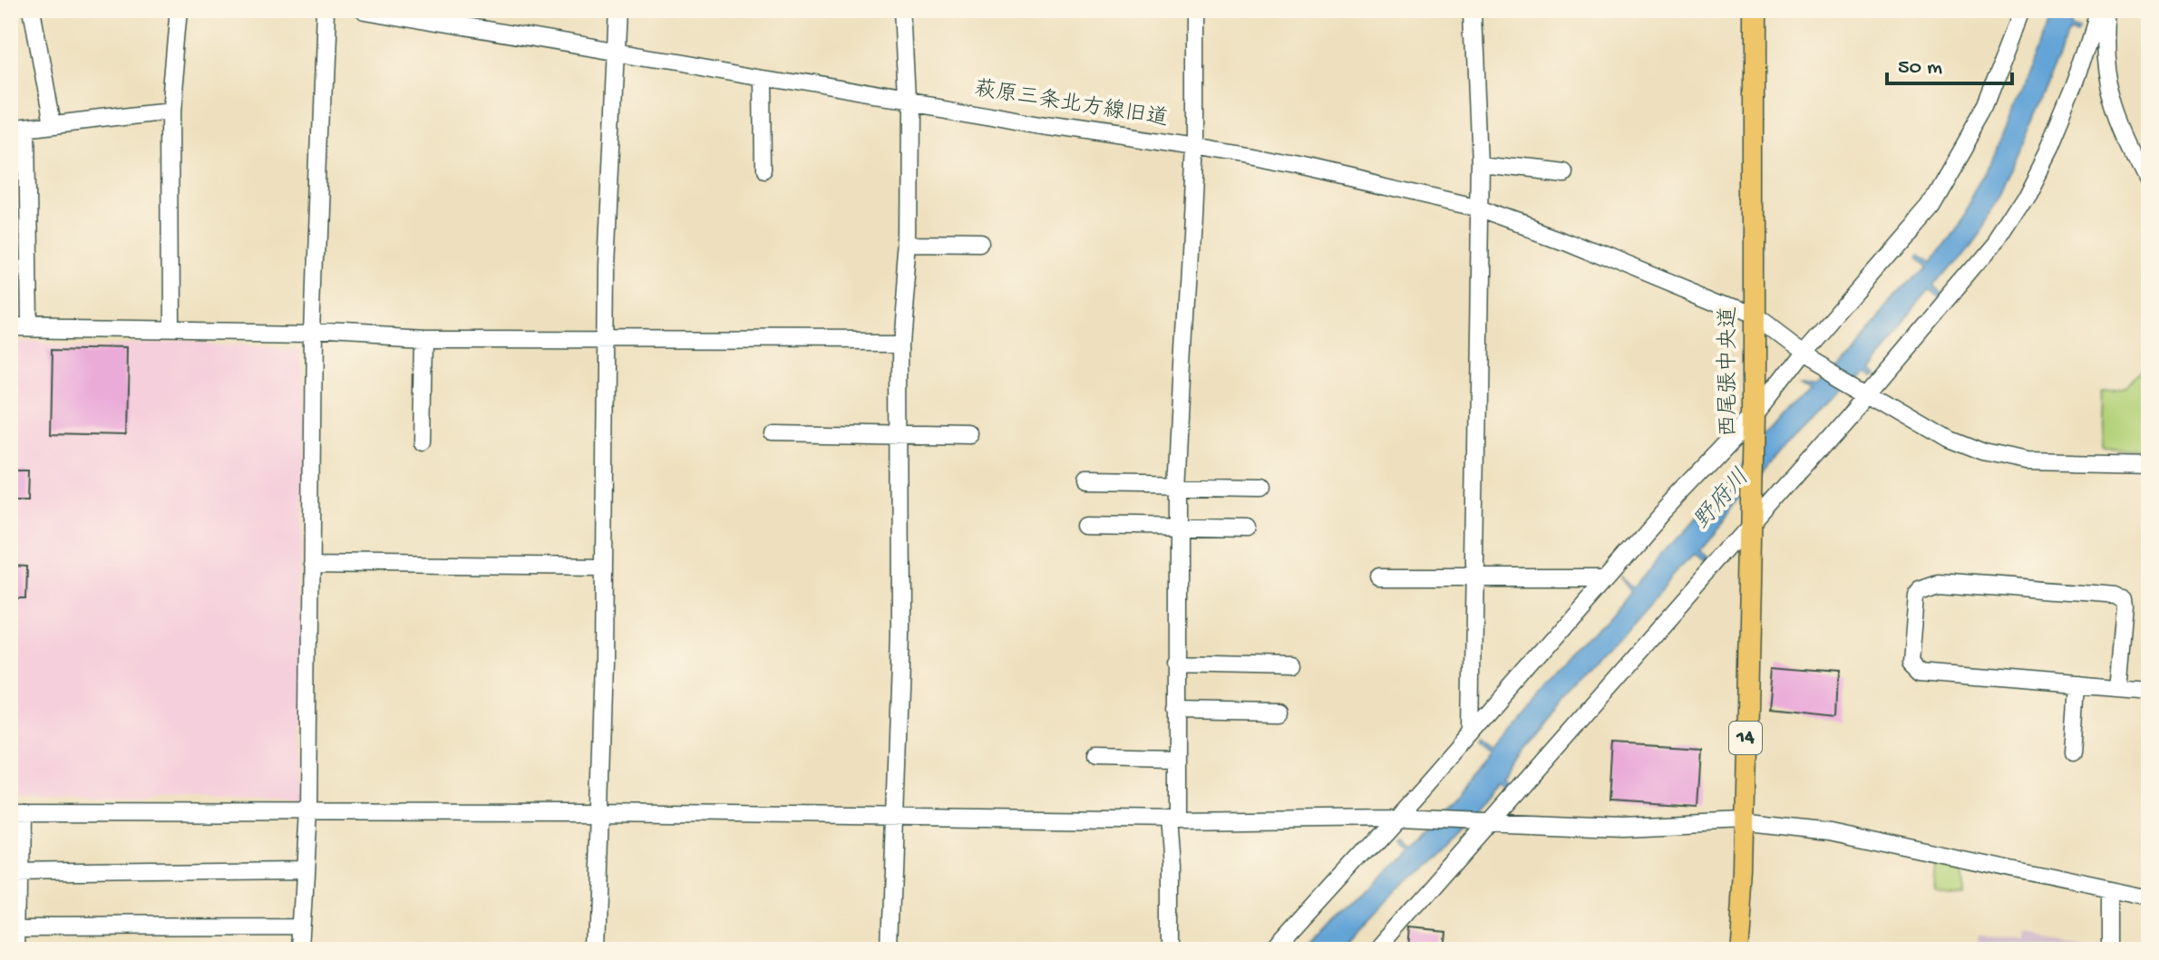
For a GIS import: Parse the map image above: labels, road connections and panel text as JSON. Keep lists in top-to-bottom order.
{
  "streets": {
    "main road": ["西尾張中央道", "14"],
    "street": ["萩原三条北方線旧道"]
  },
  "crossings": [
    ["萩原三条北方線旧道", "西尾張中央道"]
  ],
  "water": ["野府川"],
  "scale_bar": "50 m"
}
